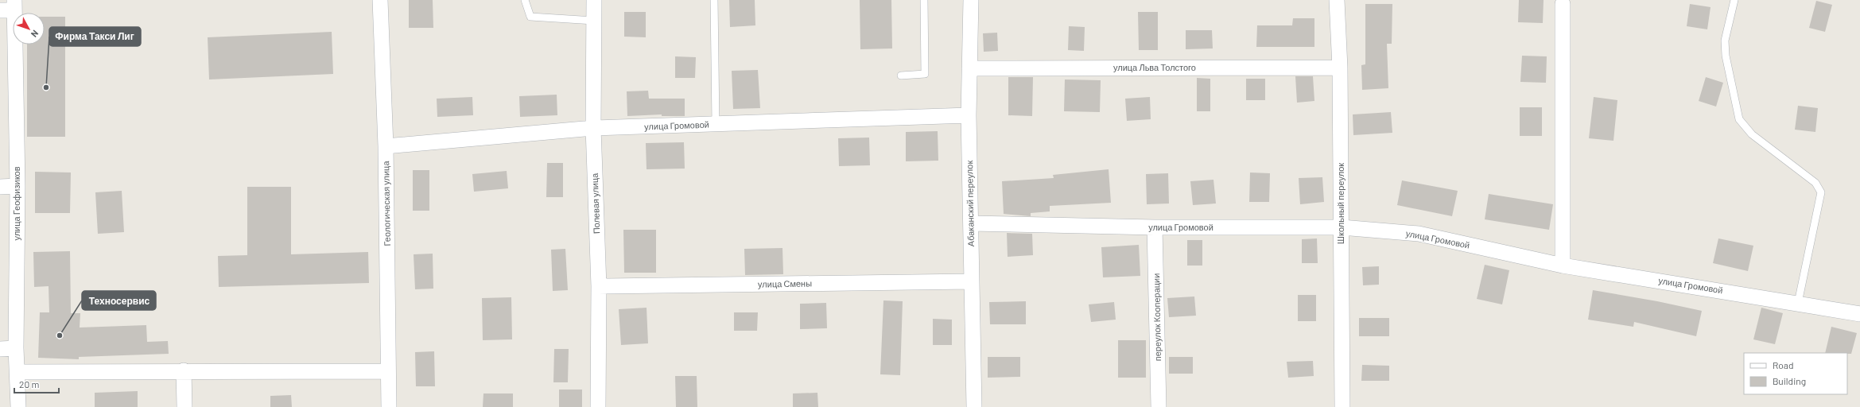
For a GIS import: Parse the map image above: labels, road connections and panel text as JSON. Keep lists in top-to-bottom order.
{
  "streets": {
    "street": [
      "улица Льва Толстого",
      "улица Громовой",
      "улица Геофизиков",
      "Геологическая улица",
      "Полевая улица",
      "Абаканский переулок",
      "Школьный переулок",
      "улица Смены",
      "переулок Кооперации"
    ]
  },
  "crossings": [
    ["улица Льва Толстого", "Абаканский переулок"],
    ["улица Льва Толстого", "Школьный переулок"],
    ["улица Громовой", "Геологическая улица"],
    ["улица Громовой", "Полевая улица"],
    ["улица Громовой", "Абаканский переулок"],
    ["улица Громовой", "Школьный переулок"],
    ["улица Громовой", "переулок Кооперации"],
    ["Полевая улица", "улица Смены"],
    ["Абаканский переулок", "улица Смены"]
  ],
  "places": ["Фирма Такси Лиг", "Техносервис"],
  "legend": ["Road", "Building"],
  "scale_bar": "20 m",
  "north": "bottom right"
}
